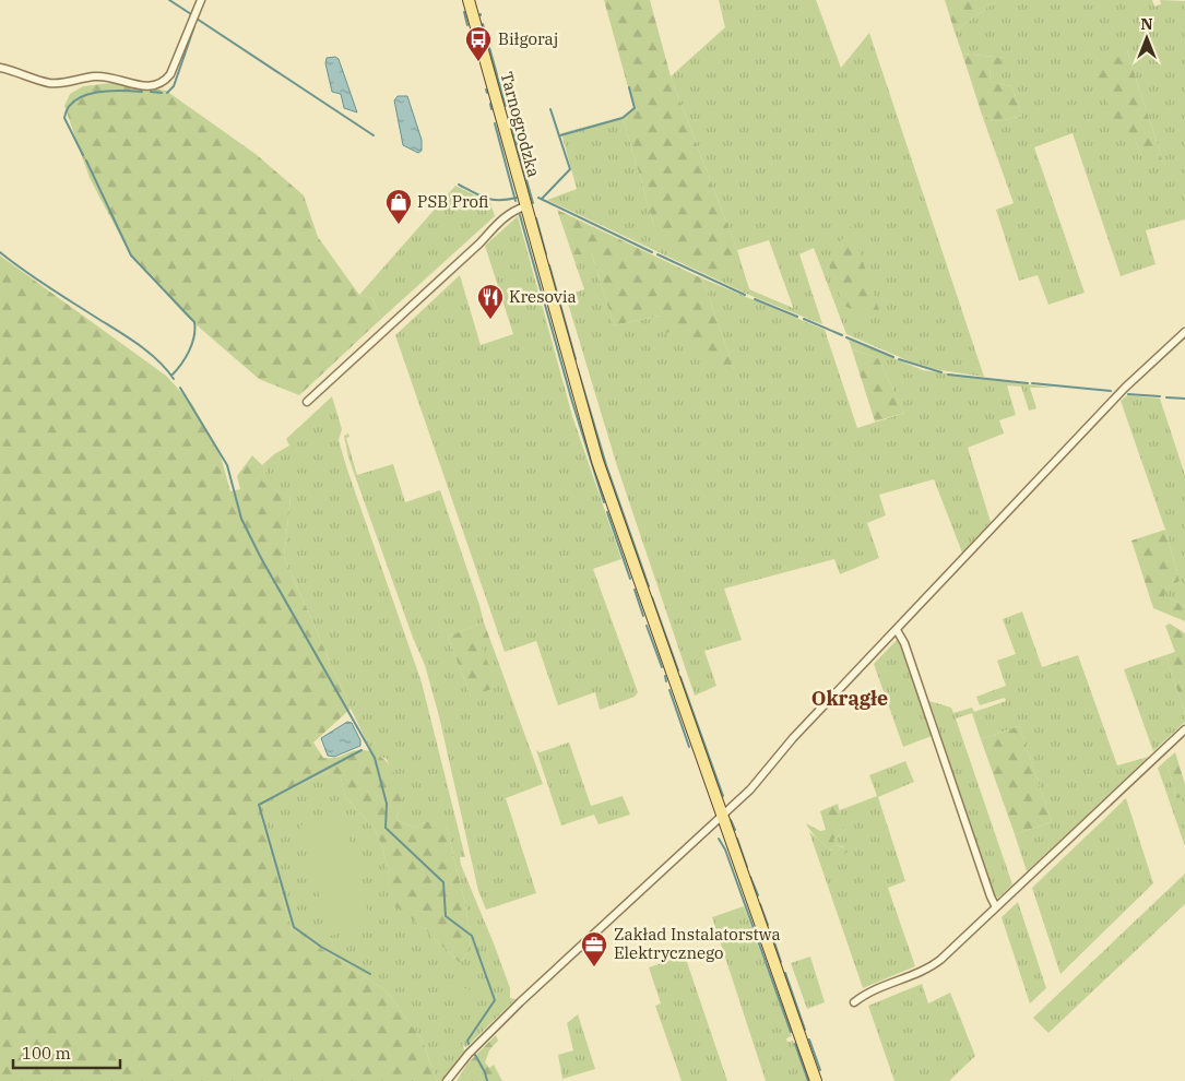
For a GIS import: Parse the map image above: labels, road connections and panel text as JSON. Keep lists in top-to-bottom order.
{
  "streets": {
    "main road": ["Tarnogrodzka"]
  },
  "districts": ["Okrągłe"],
  "places": {
    "bus stop": ["Biłgoraj"],
    "shop": ["PSB Profi"],
    "restaurant": ["Kresovia"],
    "office": ["Zakład Instalatorstwa Elektrycznego"]
  },
  "scale_bar": "100 m",
  "north": "top"
}
